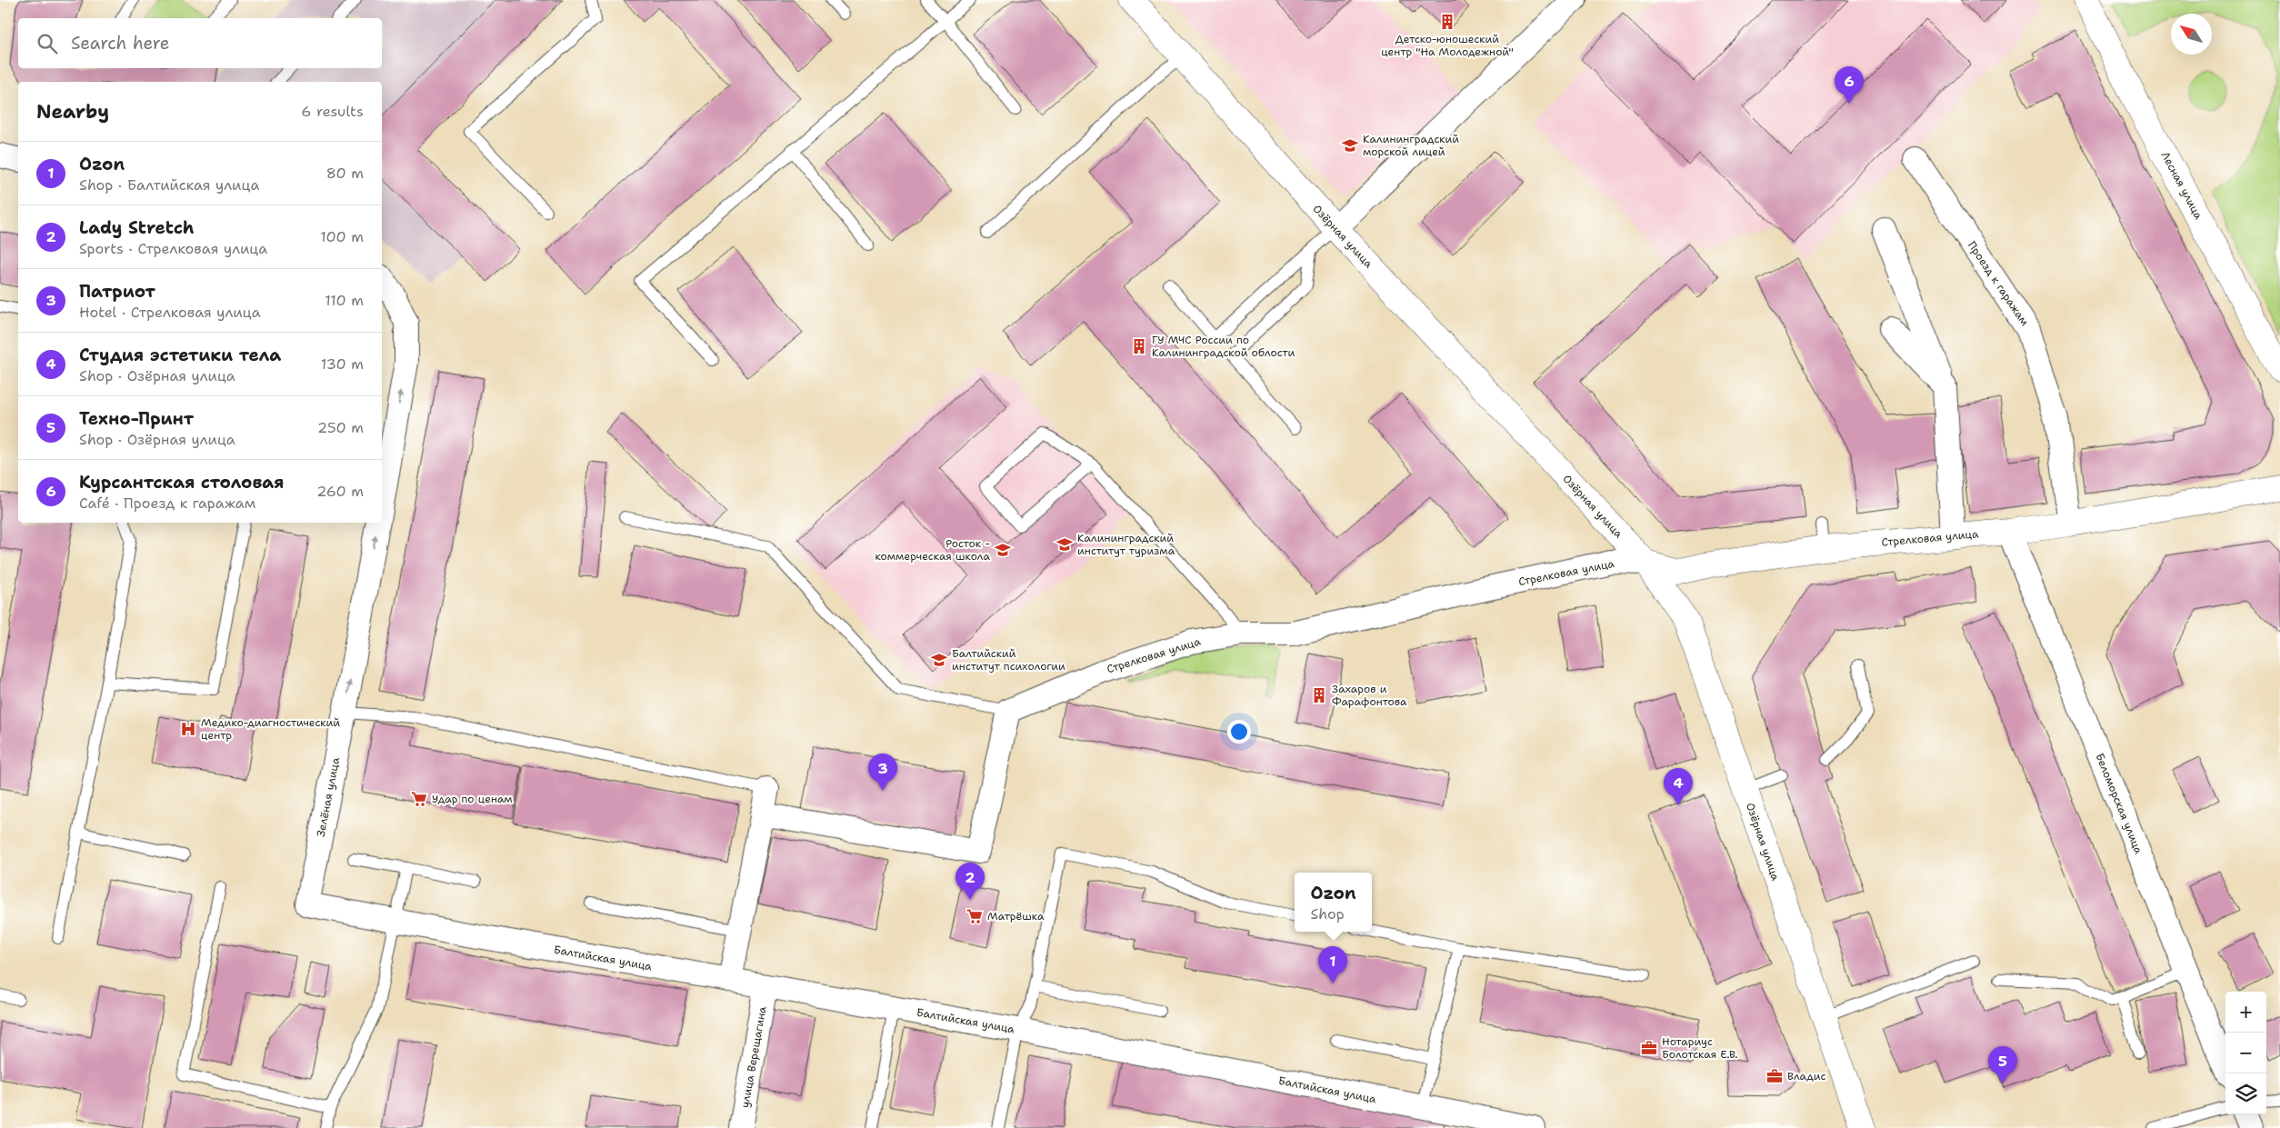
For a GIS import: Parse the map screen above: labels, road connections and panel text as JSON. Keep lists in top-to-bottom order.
{
  "streets": {
    "street": [
      "Лесная улица",
      "Озёрная улица",
      "Проезд к гаражам",
      "Стрелковая улица",
      "Зелёная улица",
      "Беломорская улица",
      "Балтийская улица",
      "улица Верещагина"
    ]
  },
  "crossings": [
    ["Озёрная улица", "Стрелковая улица"],
    ["Проезд к гаражам", "Стрелковая улица"],
    ["Стрелковая улица", "Беломорская улица"],
    ["Зелёная улица", "Балтийская улица"],
    ["Балтийская улица", "улица Верещагина"]
  ],
  "one_way": ["Зелёная улица"],
  "places": {
    "building": ["Детско-юношеский центр \"На Молодежной\"", "ГУ МЧС России по Калининградской облости", "Захаров и Фарафонтова"],
    "school or university": [
      "Калининградский морской лицей",
      "Калининградский институт туризма",
      "Росток - коммерческая школа",
      "Балтийский институт психологии"
    ],
    "hospital": ["Медико-диагностический центр"],
    "supermarket": ["Удар по ценам", "Матрёшка"],
    "office": ["Нотариус Болотская Е.В.", "Владис"]
  },
  "north": "top left",
  "page": {
    "search": "Search here",
    "pins": [
      "6",
      "3",
      "4",
      "2",
      "1",
      "5"
    ],
    "heading": ["Nearby", "6 results"],
    "list": [
      {
        "mark": "1",
        "name": "Ozon",
        "note": "Shop · Балтийская улица",
        "value": "80 m"
      },
      {
        "mark": "2",
        "name": "Lady Stretch",
        "note": "Sports · Стрелковая улица",
        "value": "100 m"
      },
      {
        "mark": "3",
        "name": "Патриот",
        "note": "Hotel · Стрелковая улица",
        "value": "110 m"
      },
      {
        "mark": "4",
        "name": "Студия эстетики тела",
        "note": "Shop · Озёрная улица",
        "value": "130 m"
      },
      {
        "mark": "5",
        "name": "Техно-Принт",
        "note": "Shop · Озёрная улица",
        "value": "250 m"
      },
      {
        "mark": "6",
        "name": "Курсантская столовая",
        "note": "Café · Проезд к гаражам",
        "value": "260 m"
      }
    ],
    "popup": ["Ozon", "Shop"],
    "map_buttons": ["+", "−"]
  }
}
